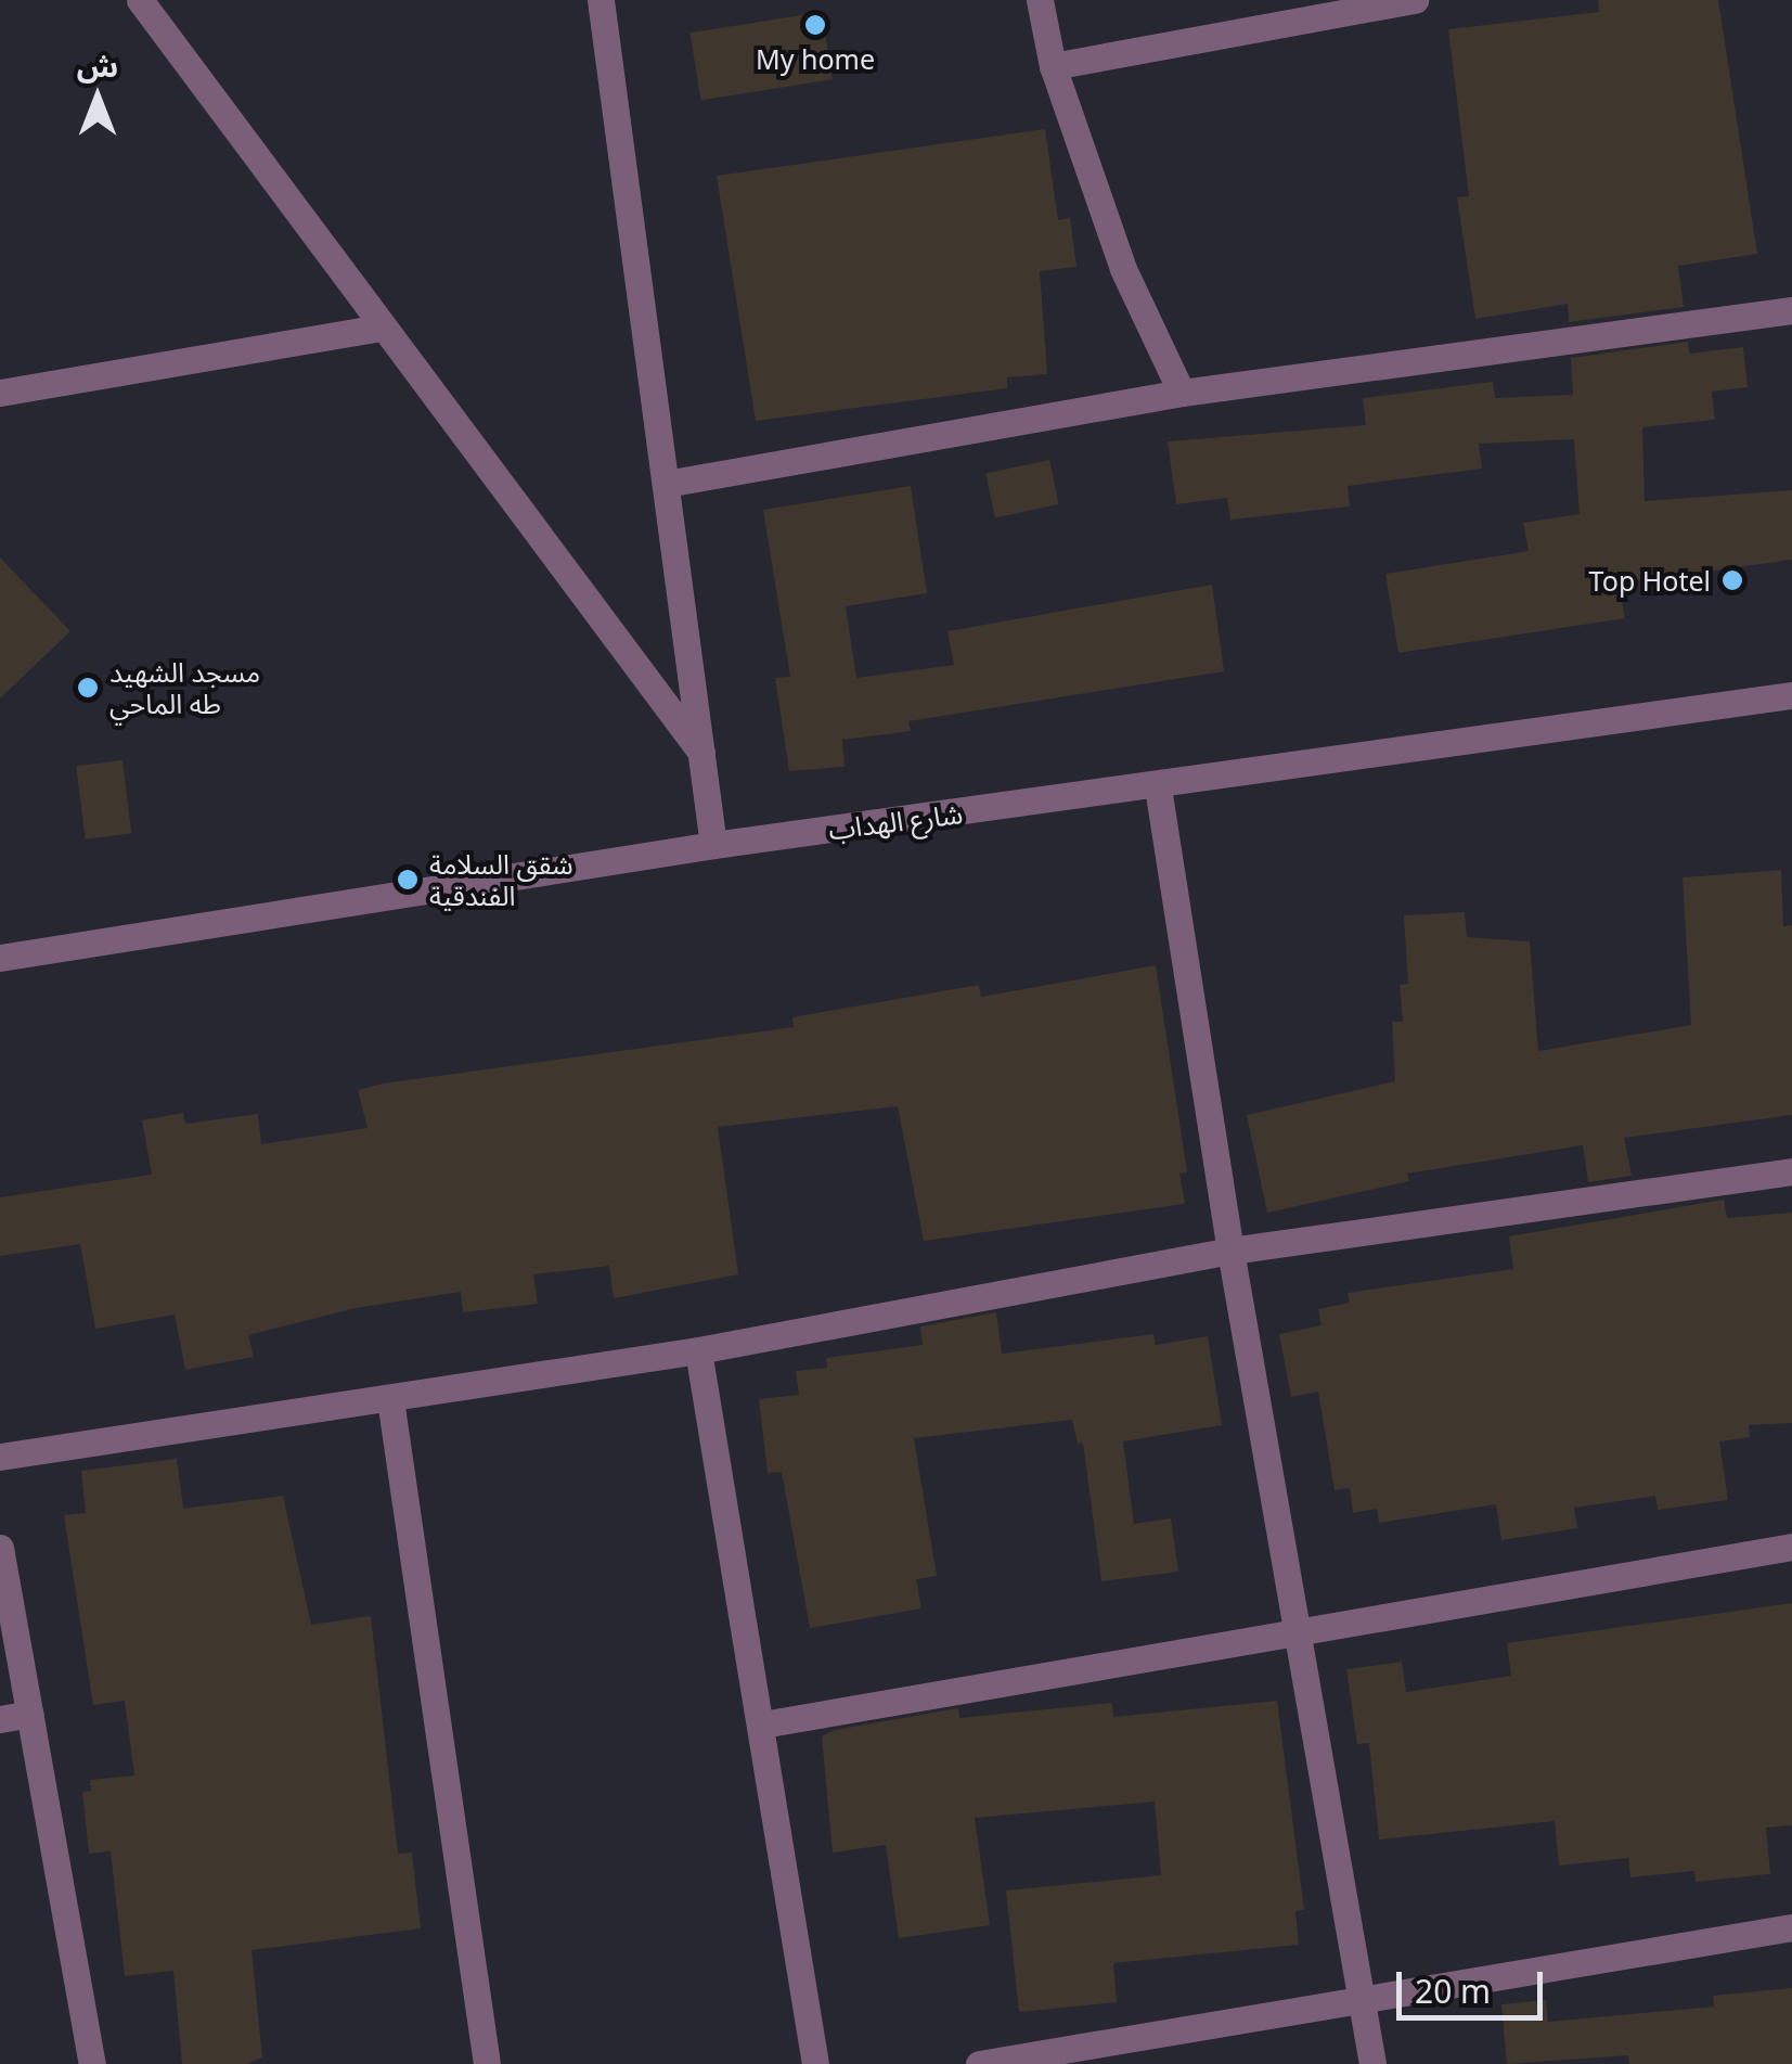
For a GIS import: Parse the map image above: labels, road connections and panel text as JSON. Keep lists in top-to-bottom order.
{
  "streets": {
    "street": ["شارع الهداب"]
  },
  "places": [
    "My home",
    "Top Hotel",
    "مسجد الشهيد طه الماحي",
    "شقق السلامة الفندقية"
  ],
  "scale_bar": "20 m",
  "north": "top"
}
